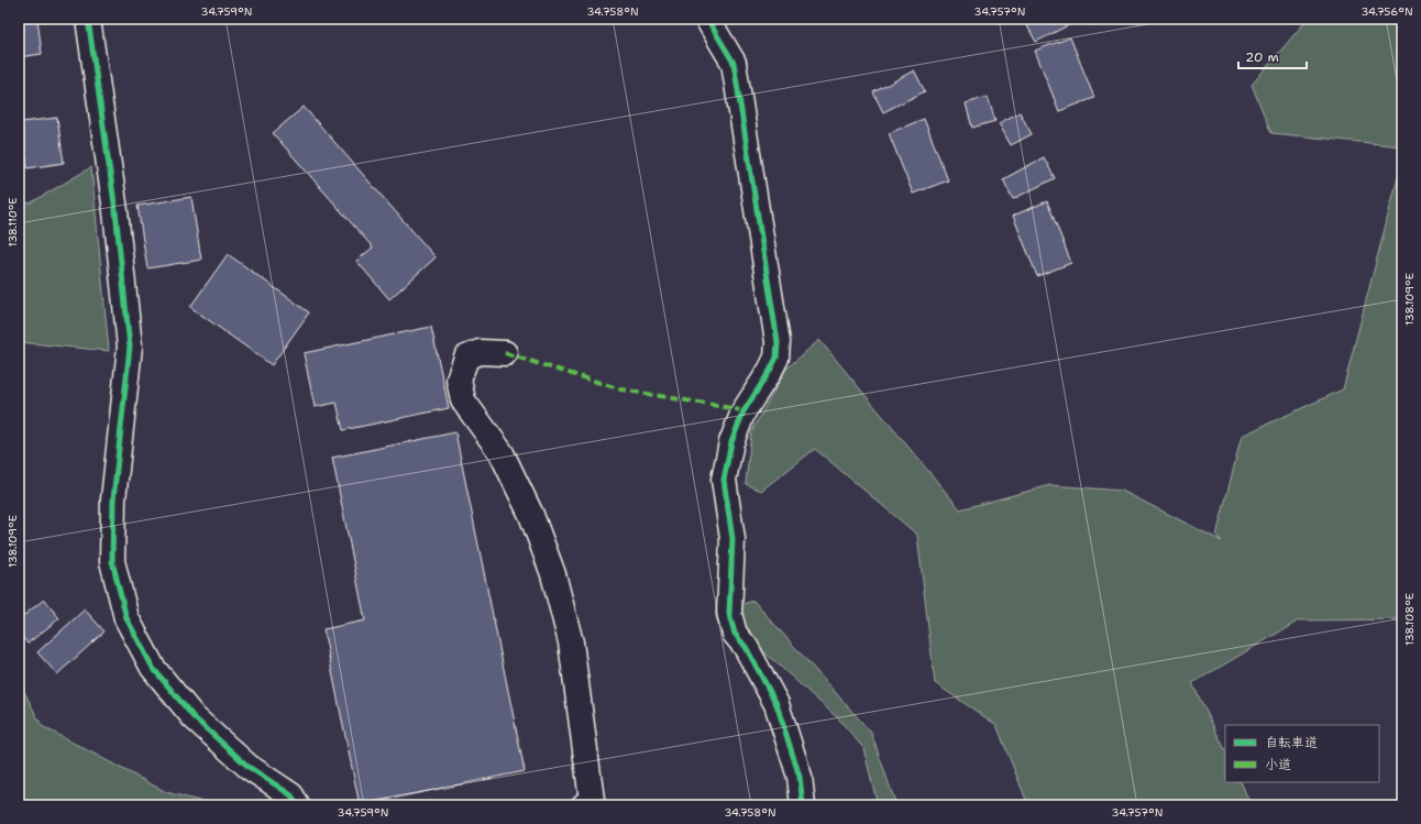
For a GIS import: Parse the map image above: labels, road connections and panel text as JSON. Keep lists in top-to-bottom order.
{
  "legend": ["自転車道", "小道"],
  "scale_bar": "20 m",
  "coordinates": [
    "34.759°N",
    "34.758°N",
    "34.757°N",
    "34.756°N",
    "138.110°E",
    "138.109°E",
    "138.108°E"
  ]
}
